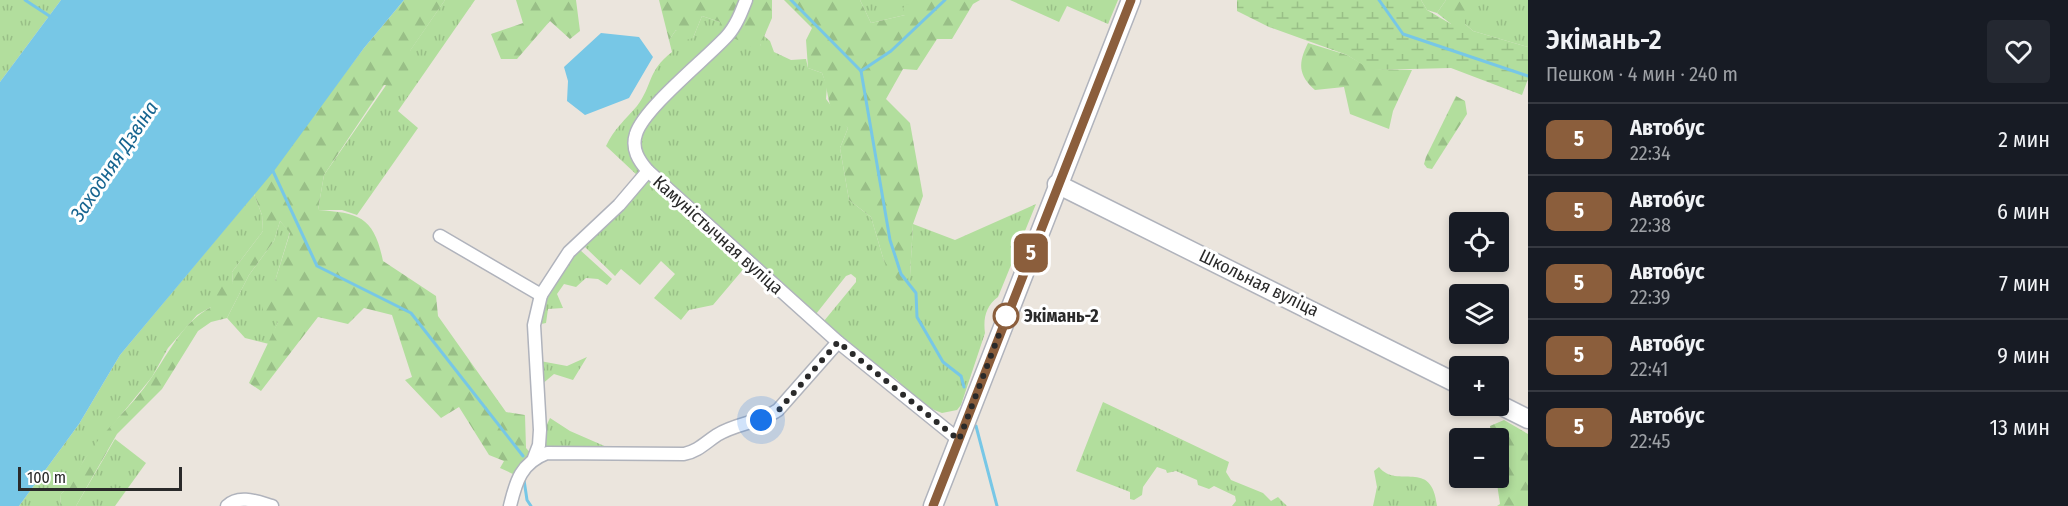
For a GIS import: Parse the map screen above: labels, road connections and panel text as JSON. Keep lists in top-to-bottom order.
{
  "streets": {
    "main road": ["Школьная вуліца"],
    "street": ["Камуністычная вуліца"]
  },
  "water": ["Заходняя Дзвіна"],
  "places": ["Экімань-2"],
  "lines": ["bus line 5"],
  "scale_bar": "100 m",
  "page": {
    "on_map": "5",
    "heading": ["Экімань-2", "Пешком · 4 мин · 240 m"],
    "list": [
      {
        "mark": "5",
        "name": "Автобус",
        "note": "22:34",
        "value": "2 мин"
      },
      {
        "mark": "5",
        "name": "Автобус",
        "note": "22:38",
        "value": "6 мин"
      },
      {
        "mark": "5",
        "name": "Автобус",
        "note": "22:39",
        "value": "7 мин"
      },
      {
        "mark": "5",
        "name": "Автобус",
        "note": "22:41",
        "value": "9 мин"
      },
      {
        "mark": "5",
        "name": "Автобус",
        "note": "22:45",
        "value": "13 мин"
      }
    ],
    "map_buttons": ["+", "−"],
    "scale": "100 m"
  }
}
